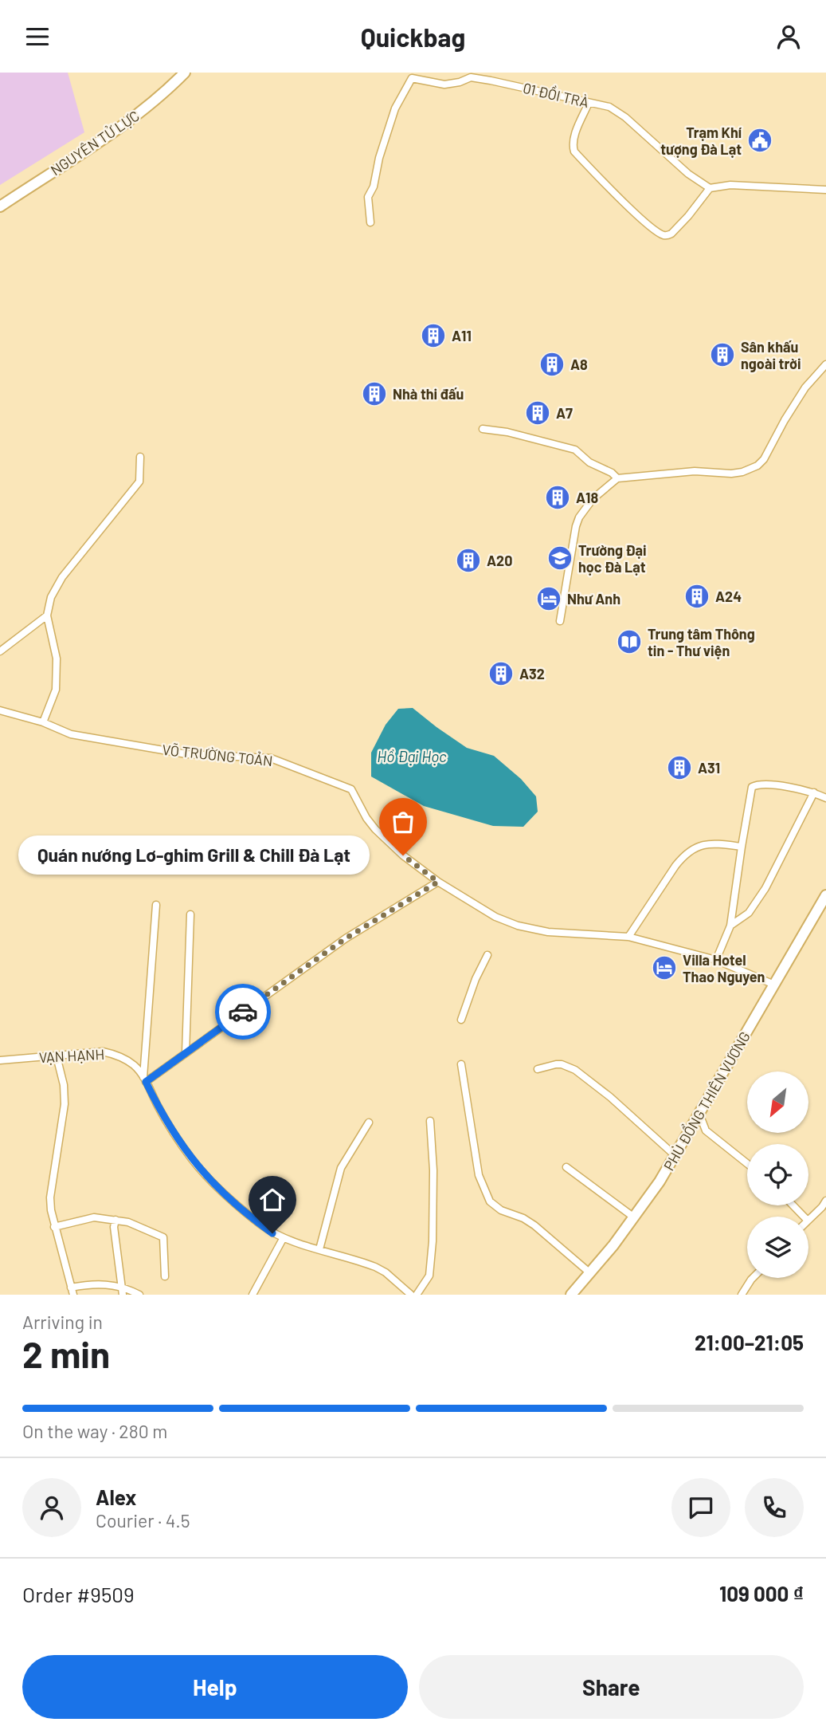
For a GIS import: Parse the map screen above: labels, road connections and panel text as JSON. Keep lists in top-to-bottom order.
{
  "streets": {
    "main road": ["NGUYÊN TỬ LỰC", "PHÙ ĐỔNG THIÊN VƯƠNG"],
    "street": ["01 ĐỒI TRÀ", "VÕ TRƯỜNG TOẢN", "VẠN HẠNH"]
  },
  "crossings": [
    ["VÕ TRƯỜNG TOẢN", "PHÙ ĐỔNG THIÊN VƯƠNG"]
  ],
  "water": ["Hồ Đại Học"],
  "places": {
    "public building": ["Trạm Khí tượng Đà Lạt"],
    "building": [
      "A11",
      "Sân khấu ngoài trời",
      "A8",
      "Nhà thi đấu",
      "A7",
      "A18",
      "A20",
      "A24",
      "A32",
      "A31"
    ],
    "school or university": ["Trường Đại học Đà Lạt"],
    "hotel": ["Như Anh", "Villa Hotel Thao Nguyen"],
    "library": ["Trung tâm Thông tin - Thư viện"],
    "other": ["Quán nướng Lơ-ghim Grill & Chill Đà Lạt"]
  },
  "north": "bottom left",
  "page": {
    "header": "Quickbag",
    "bubble": "Quán nướng Lơ-ghim Grill & Chill Đà Lạt",
    "heading": ["2 min", "Arriving in", "21:00–21:05"],
    "panel": [
      "Alex",
      "Courier · 4.5",
      "Order #9509",
      "109 000 ₫"
    ],
    "bar": "On the way · 280 m",
    "buttons": ["Help", "Share"]
  }
}
